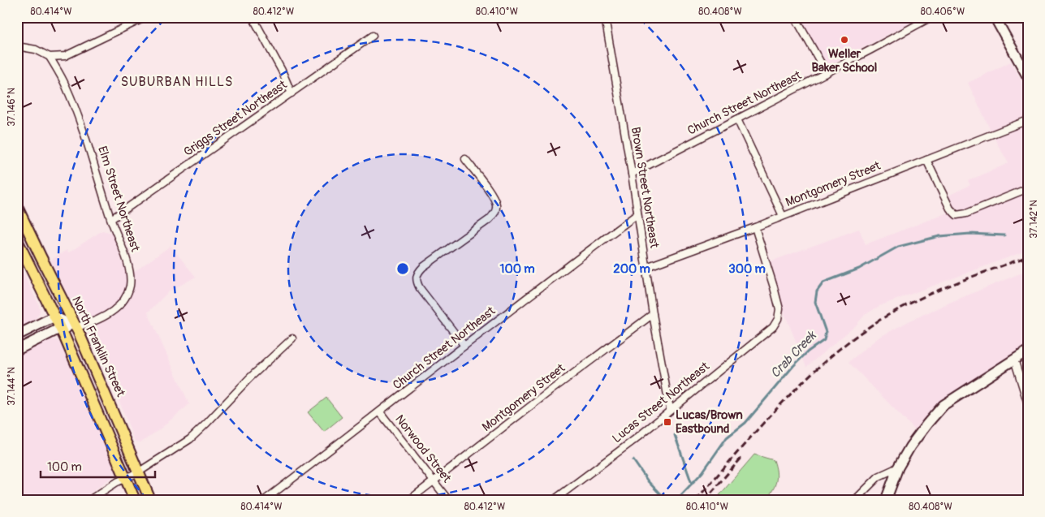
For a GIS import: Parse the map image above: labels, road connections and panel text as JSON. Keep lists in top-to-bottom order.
{
  "streets": {
    "main road": ["North Franklin Street"],
    "street": [
      "Church Street Northeast",
      "Griggs Street Northeast",
      "Montgomery Street",
      "Brown Street Northeast",
      "Elm Street Northeast",
      "Lucas Street Northeast",
      "Norwood Street"
    ]
  },
  "crossings": [
    ["Church Street Northeast", "Brown Street Northeast"],
    ["Church Street Northeast", "Norwood Street"],
    ["Griggs Street Northeast", "Elm Street Northeast"],
    ["Montgomery Street", "Brown Street Northeast"],
    ["Montgomery Street", "Lucas Street Northeast"],
    ["Montgomery Street", "Norwood Street"],
    ["Brown Street Northeast", "Lucas Street Northeast"],
    ["Elm Street Northeast", "North Franklin Street"]
  ],
  "districts": ["SUBURBAN HILLS"],
  "water": ["Crab Creek"],
  "places": {
    "other": ["Weller Baker School"],
    "transit": ["Lucas/Brown Eastbound"]
  },
  "scale_bar": "100 m",
  "coordinates": [
    "80.414°W",
    "80.412°W",
    "80.410°W",
    "80.408°W",
    "80.406°W",
    "37.146°N",
    "37.142°N",
    "37.144°N"
  ],
  "rings": ["100 m", "200 m", "300 m"]
}
